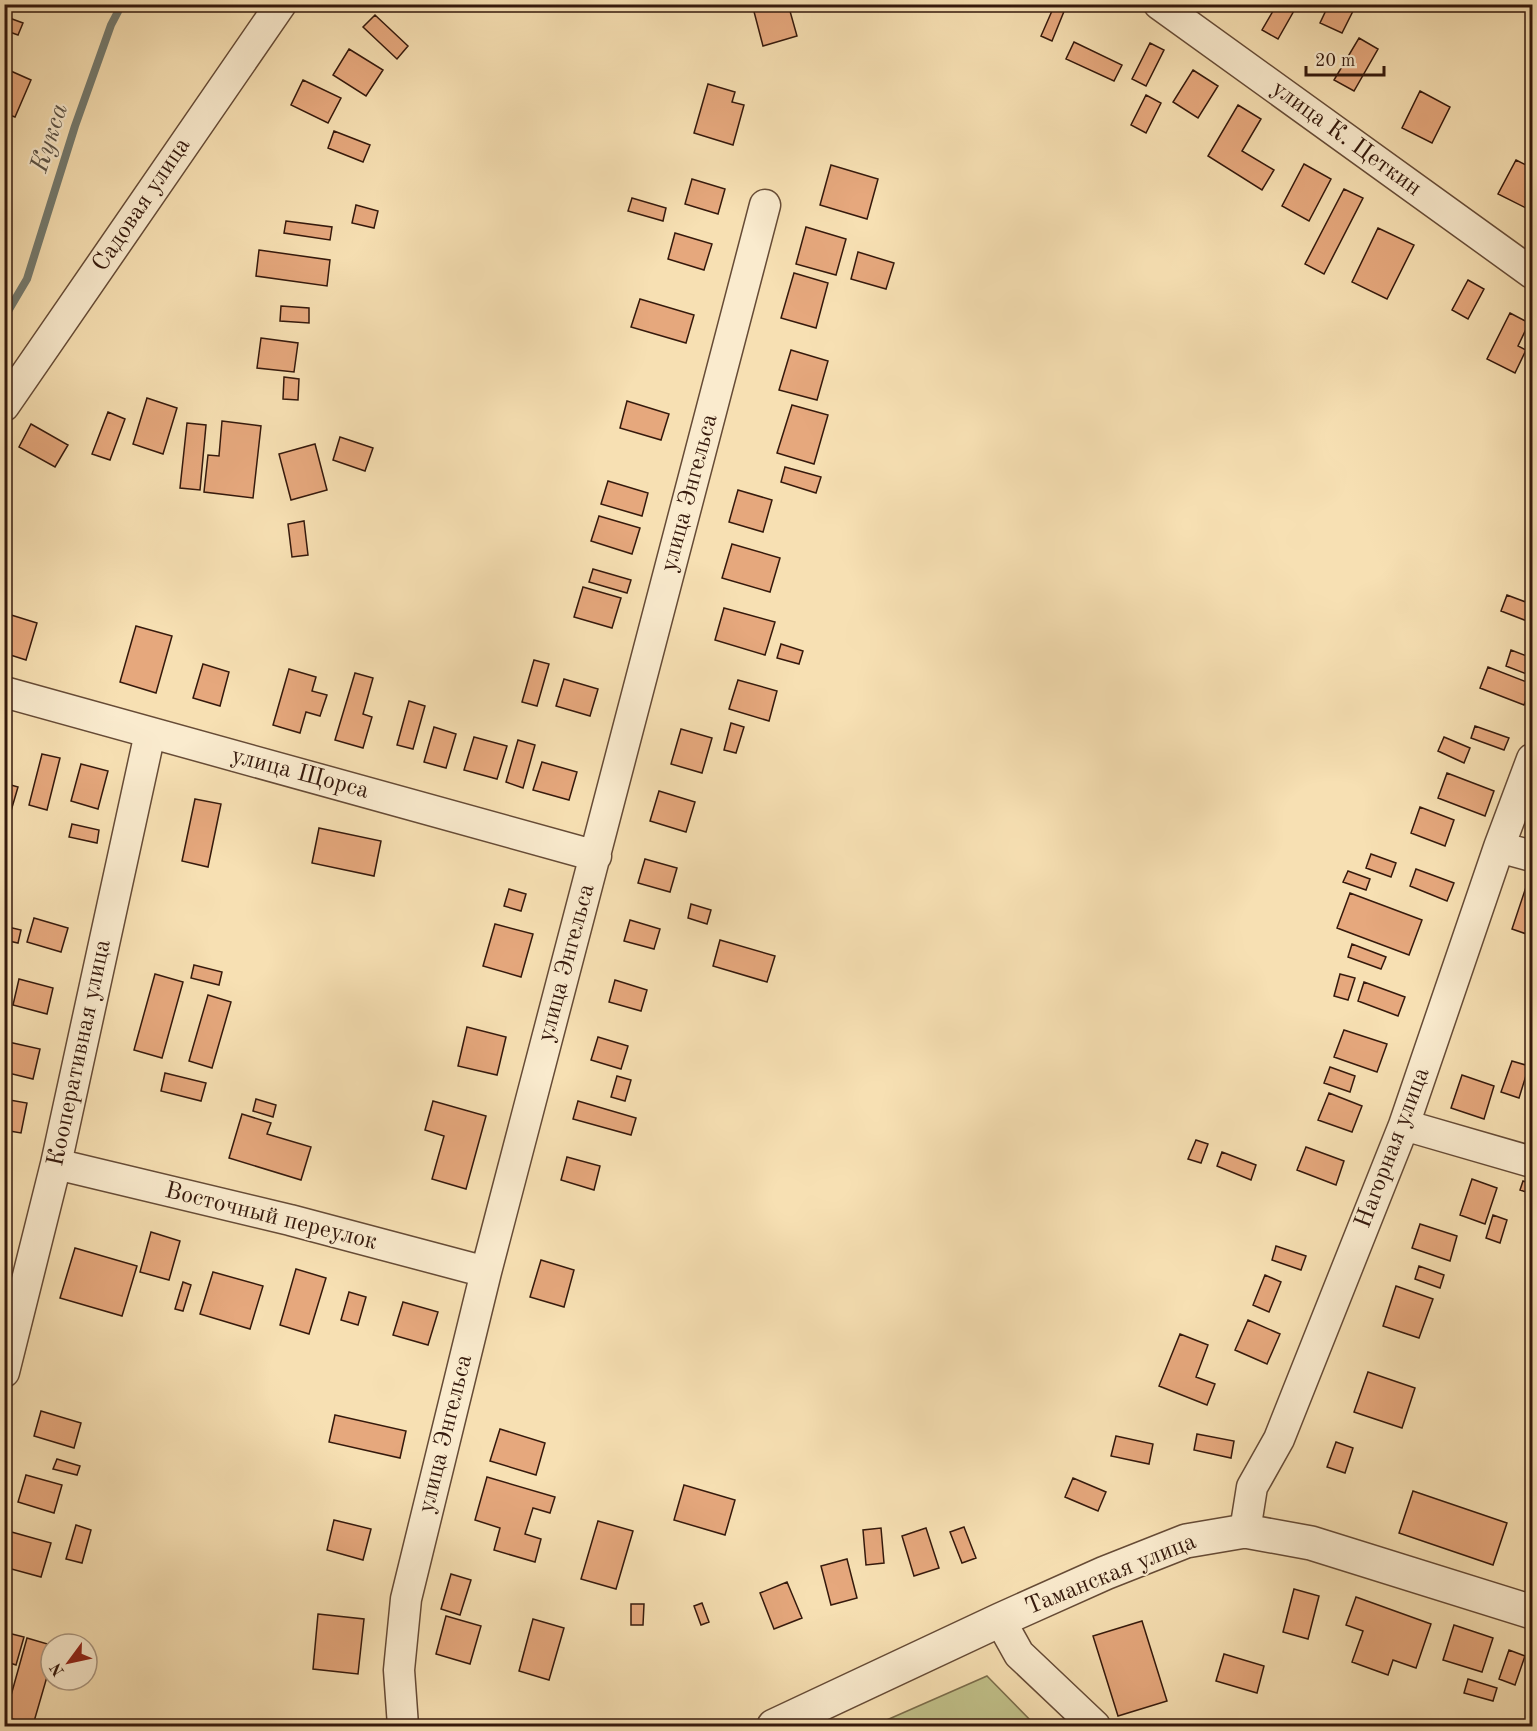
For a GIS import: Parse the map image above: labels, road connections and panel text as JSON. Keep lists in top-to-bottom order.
{
  "streets": {
    "street": [
      "улица К. Цеткин",
      "Садовая улица",
      "улица Энгельса",
      "улица Щорса",
      "Кооперативная улица",
      "Нагорная улица",
      "Восточный переулок",
      "Таманская улица"
    ]
  },
  "crossings": [
    ["улица Энгельса", "улица Щорса"],
    ["улица Энгельса", "Восточный переулок"],
    ["улица Щорса", "Кооперативная улица"],
    ["Кооперативная улица", "Восточный переулок"],
    ["Нагорная улица", "Таманская улица"]
  ],
  "water": ["Кукса"],
  "scale_bar": "20 m",
  "north": "bottom left"
}
